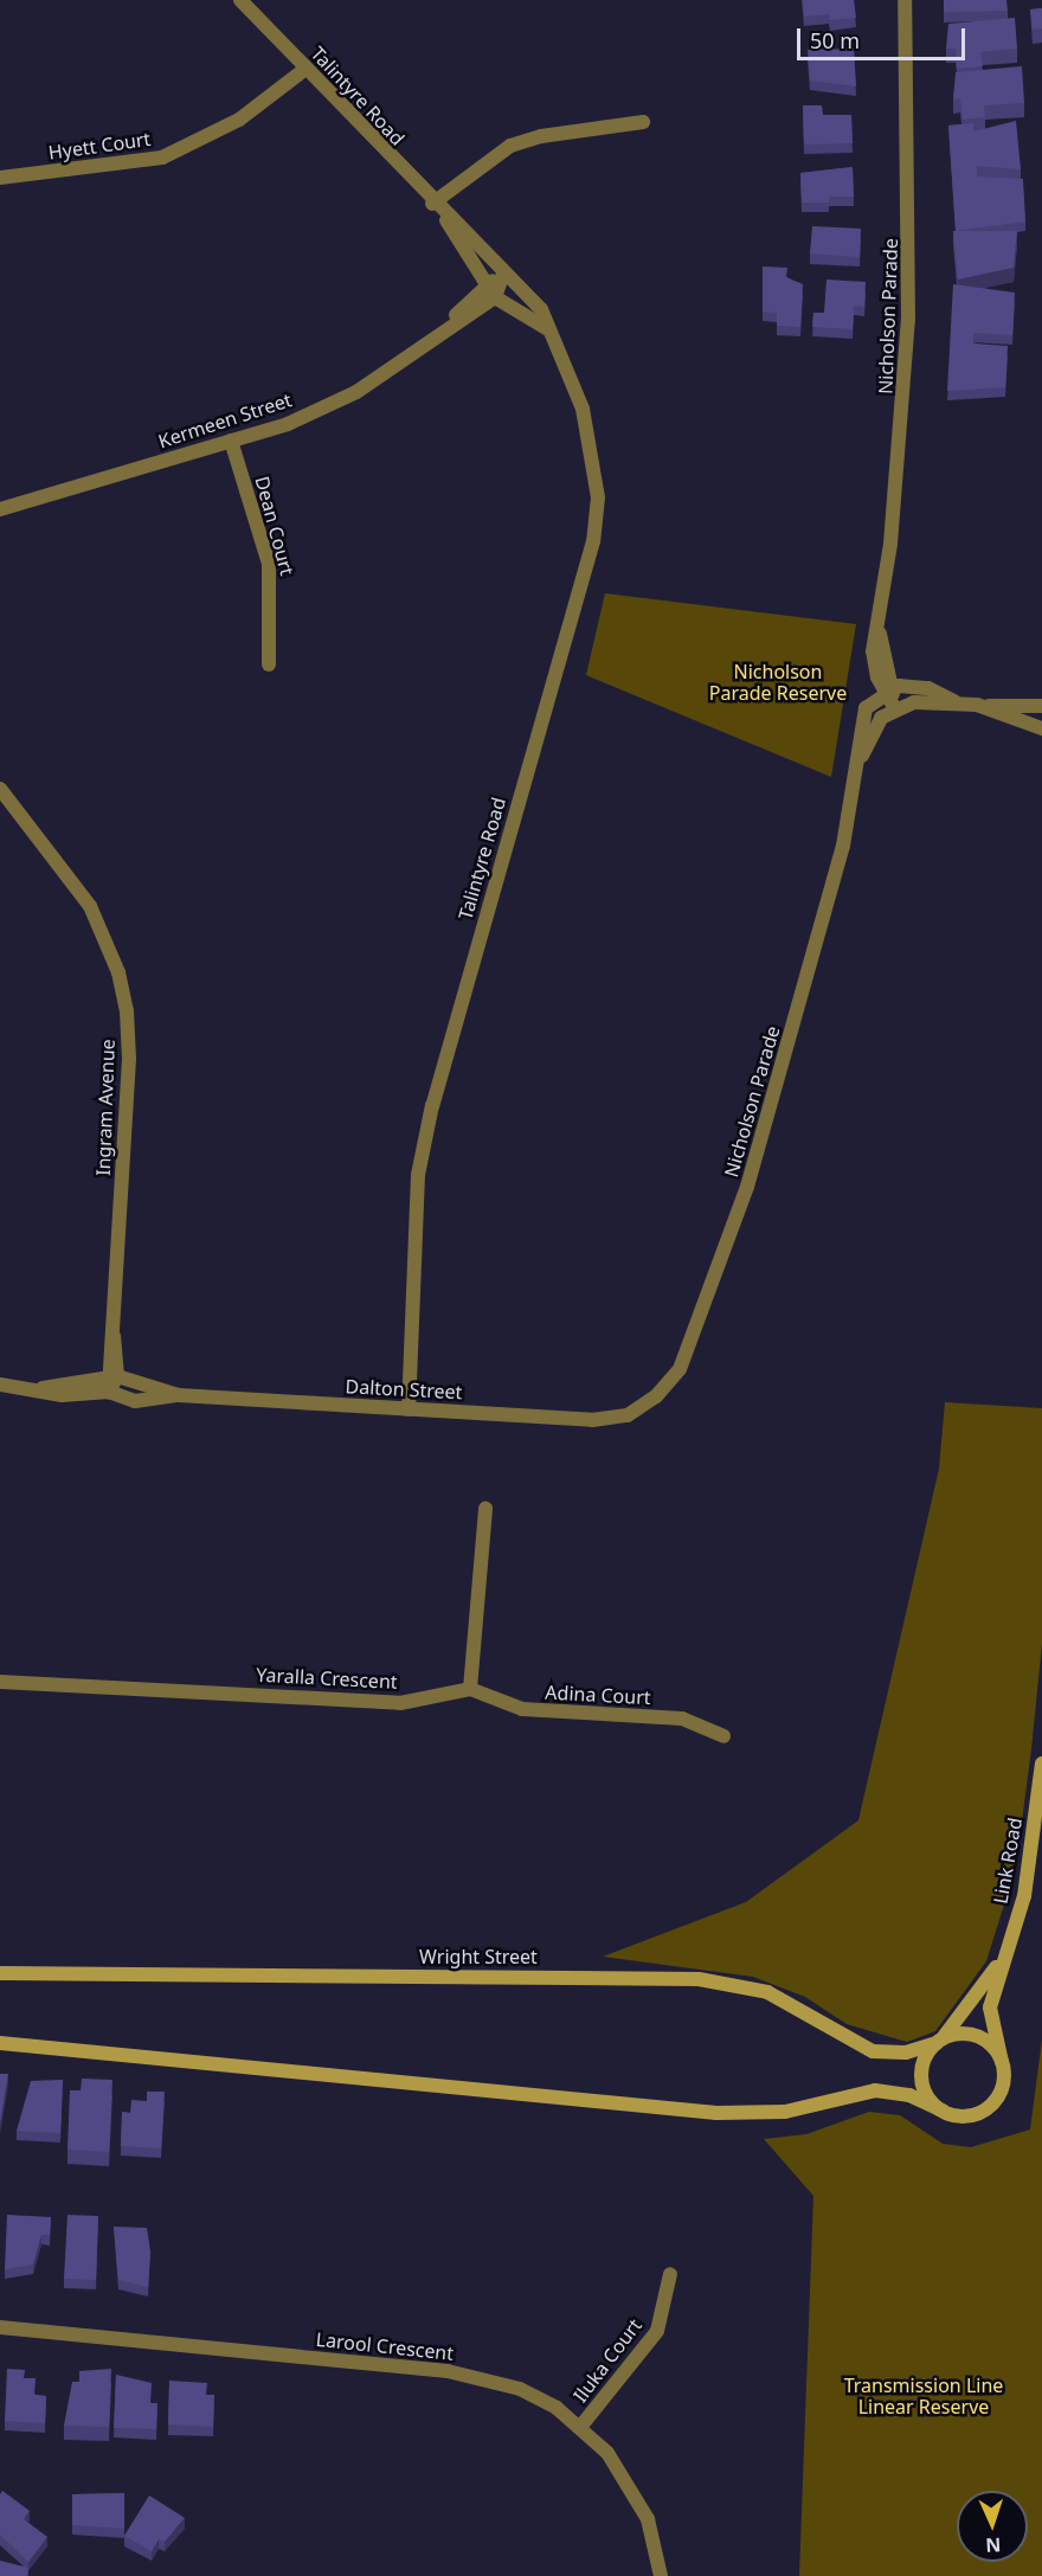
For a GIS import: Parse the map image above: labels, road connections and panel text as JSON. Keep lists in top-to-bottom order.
{
  "streets": {
    "street": [
      "Talintyre Road",
      "Hyett Court",
      "Nicholson Parade",
      "Kermeen Street",
      "Dean Court",
      "Ingram Avenue",
      "Dalton Street",
      "Yaralla Crescent",
      "Adina Court",
      "Link Road",
      "Wright Street",
      "Larool Crescent",
      "Iluka Court"
    ]
  },
  "crossings": [
    ["Talintyre Road", "Hyett Court"],
    ["Talintyre Road", "Kermeen Street"],
    ["Talintyre Road", "Dalton Street"],
    ["Nicholson Parade", "Dalton Street"],
    ["Kermeen Street", "Dean Court"],
    ["Ingram Avenue", "Dalton Street"],
    ["Yaralla Crescent", "Adina Court"],
    ["Link Road", "Wright Street"],
    ["Larool Crescent", "Iluka Court"]
  ],
  "parks": ["Nicholson Parade Reserve", "Transmission Line Linear Reserve"],
  "scale_bar": "50 m",
  "north": "bottom"
}
